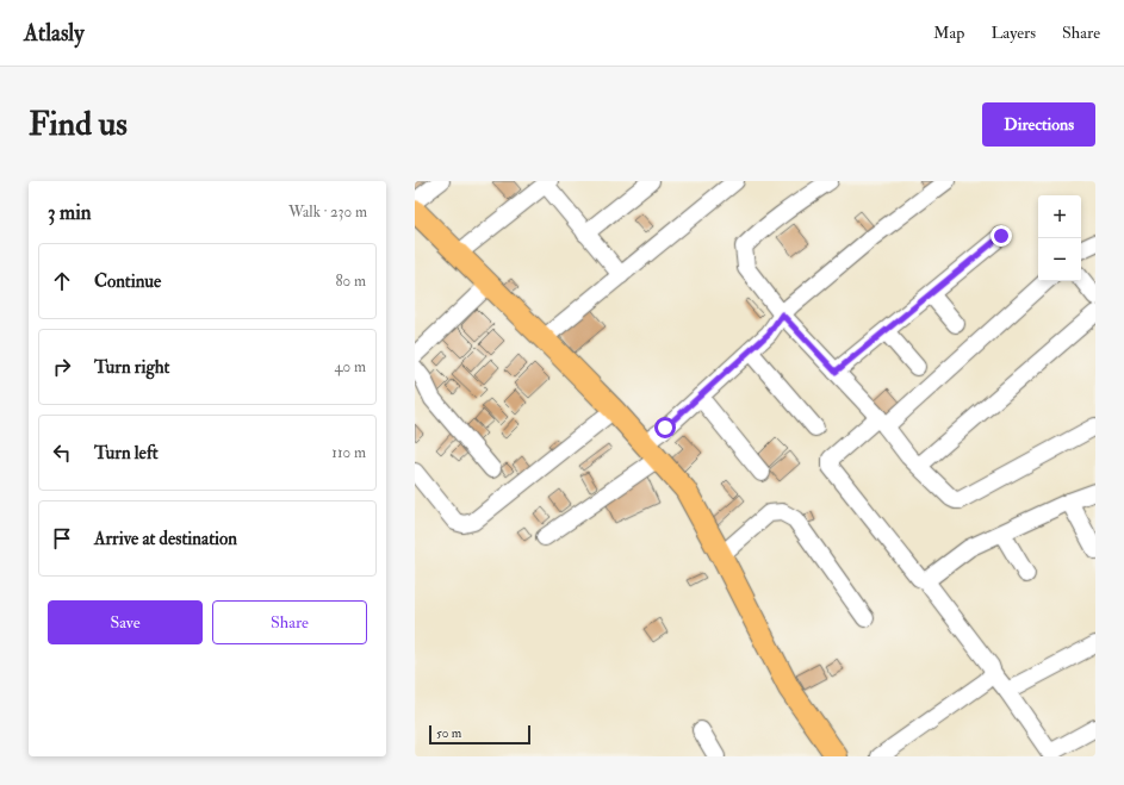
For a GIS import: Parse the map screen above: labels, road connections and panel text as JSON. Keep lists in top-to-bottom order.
{
  "scale_bar": "50 m",
  "page": {
    "header": "Atlasly",
    "nav": ["Map", "Layers", "Share"],
    "buttons": [
      "Directions",
      ["Save", "Share"]
    ],
    "title": "Find us",
    "heading": ["3 min", "Walk · 230 m"],
    "map_buttons": ["+", "−"],
    "list": [
      ["Continue", "80 m"],
      ["Turn right", "40 m"],
      ["Turn left", "110 m"],
      "Arrive at destination"
    ],
    "scale": "50 m"
  }
}
